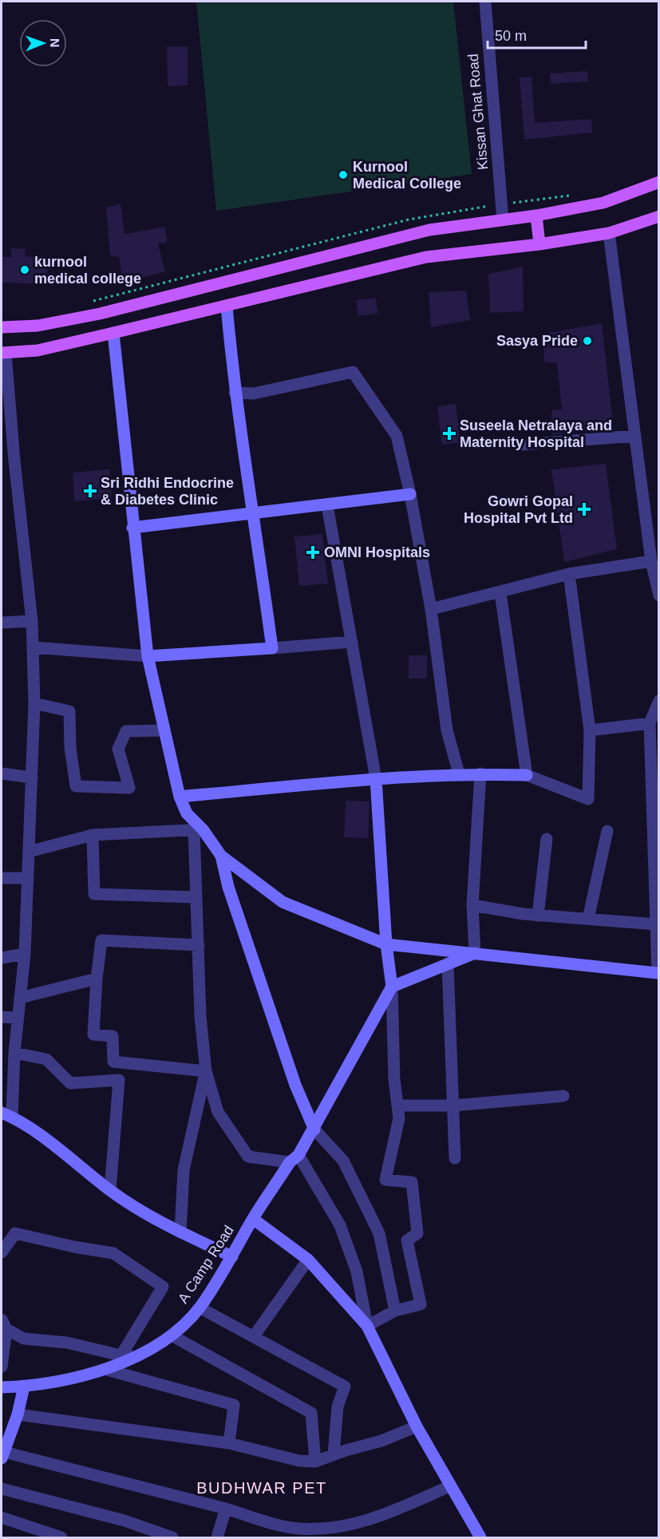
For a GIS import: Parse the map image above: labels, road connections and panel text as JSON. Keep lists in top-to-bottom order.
{
  "streets": {
    "street": ["Kissan Ghat Road", "A Camp Road"]
  },
  "districts": ["BUDHWAR PET"],
  "places": {
    "other": ["Kurnool Medical College", "kurnool medical college", "Sasya Pride"],
    "health": [
      "Suseela Netralaya and Maternity Hospital",
      "Sri Ridhi Endocrine & Diabetes Clinic",
      "Gowri Gopal Hospital Pvt Ltd",
      "OMNI Hospitals"
    ]
  },
  "scale_bar": "50 m",
  "north": "right"
}
